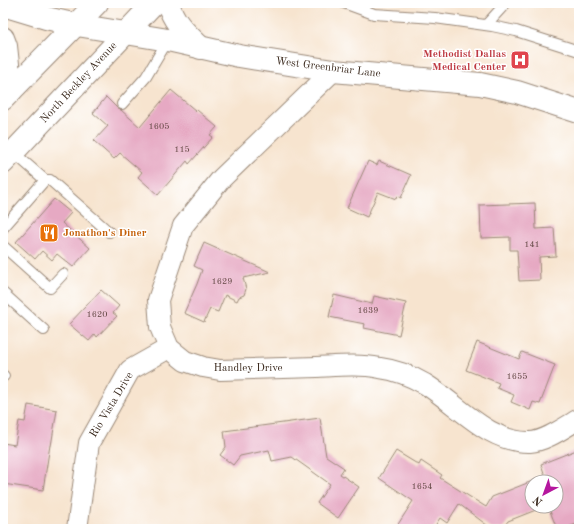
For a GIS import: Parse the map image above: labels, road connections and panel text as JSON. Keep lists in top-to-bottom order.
{
  "streets": {
    "street": [
      "West Greenbriar Lane",
      "North Beckley Avenue",
      "Handley Drive",
      "Rio Vista Drive"
    ]
  },
  "crossings": [
    ["West Greenbriar Lane", "North Beckley Avenue"],
    ["West Greenbriar Lane", "Handley Drive"],
    ["Handley Drive", "Rio Vista Drive"]
  ],
  "places": {
    "hospital": ["Methodist Dallas Medical Center"],
    "restaurant": ["Jonathon's Diner"]
  },
  "house_numbers": [
    "1605",
    "115",
    "141",
    "1629",
    "1639",
    "1620",
    "1655",
    "1654"
  ],
  "north": "bottom left"
}
